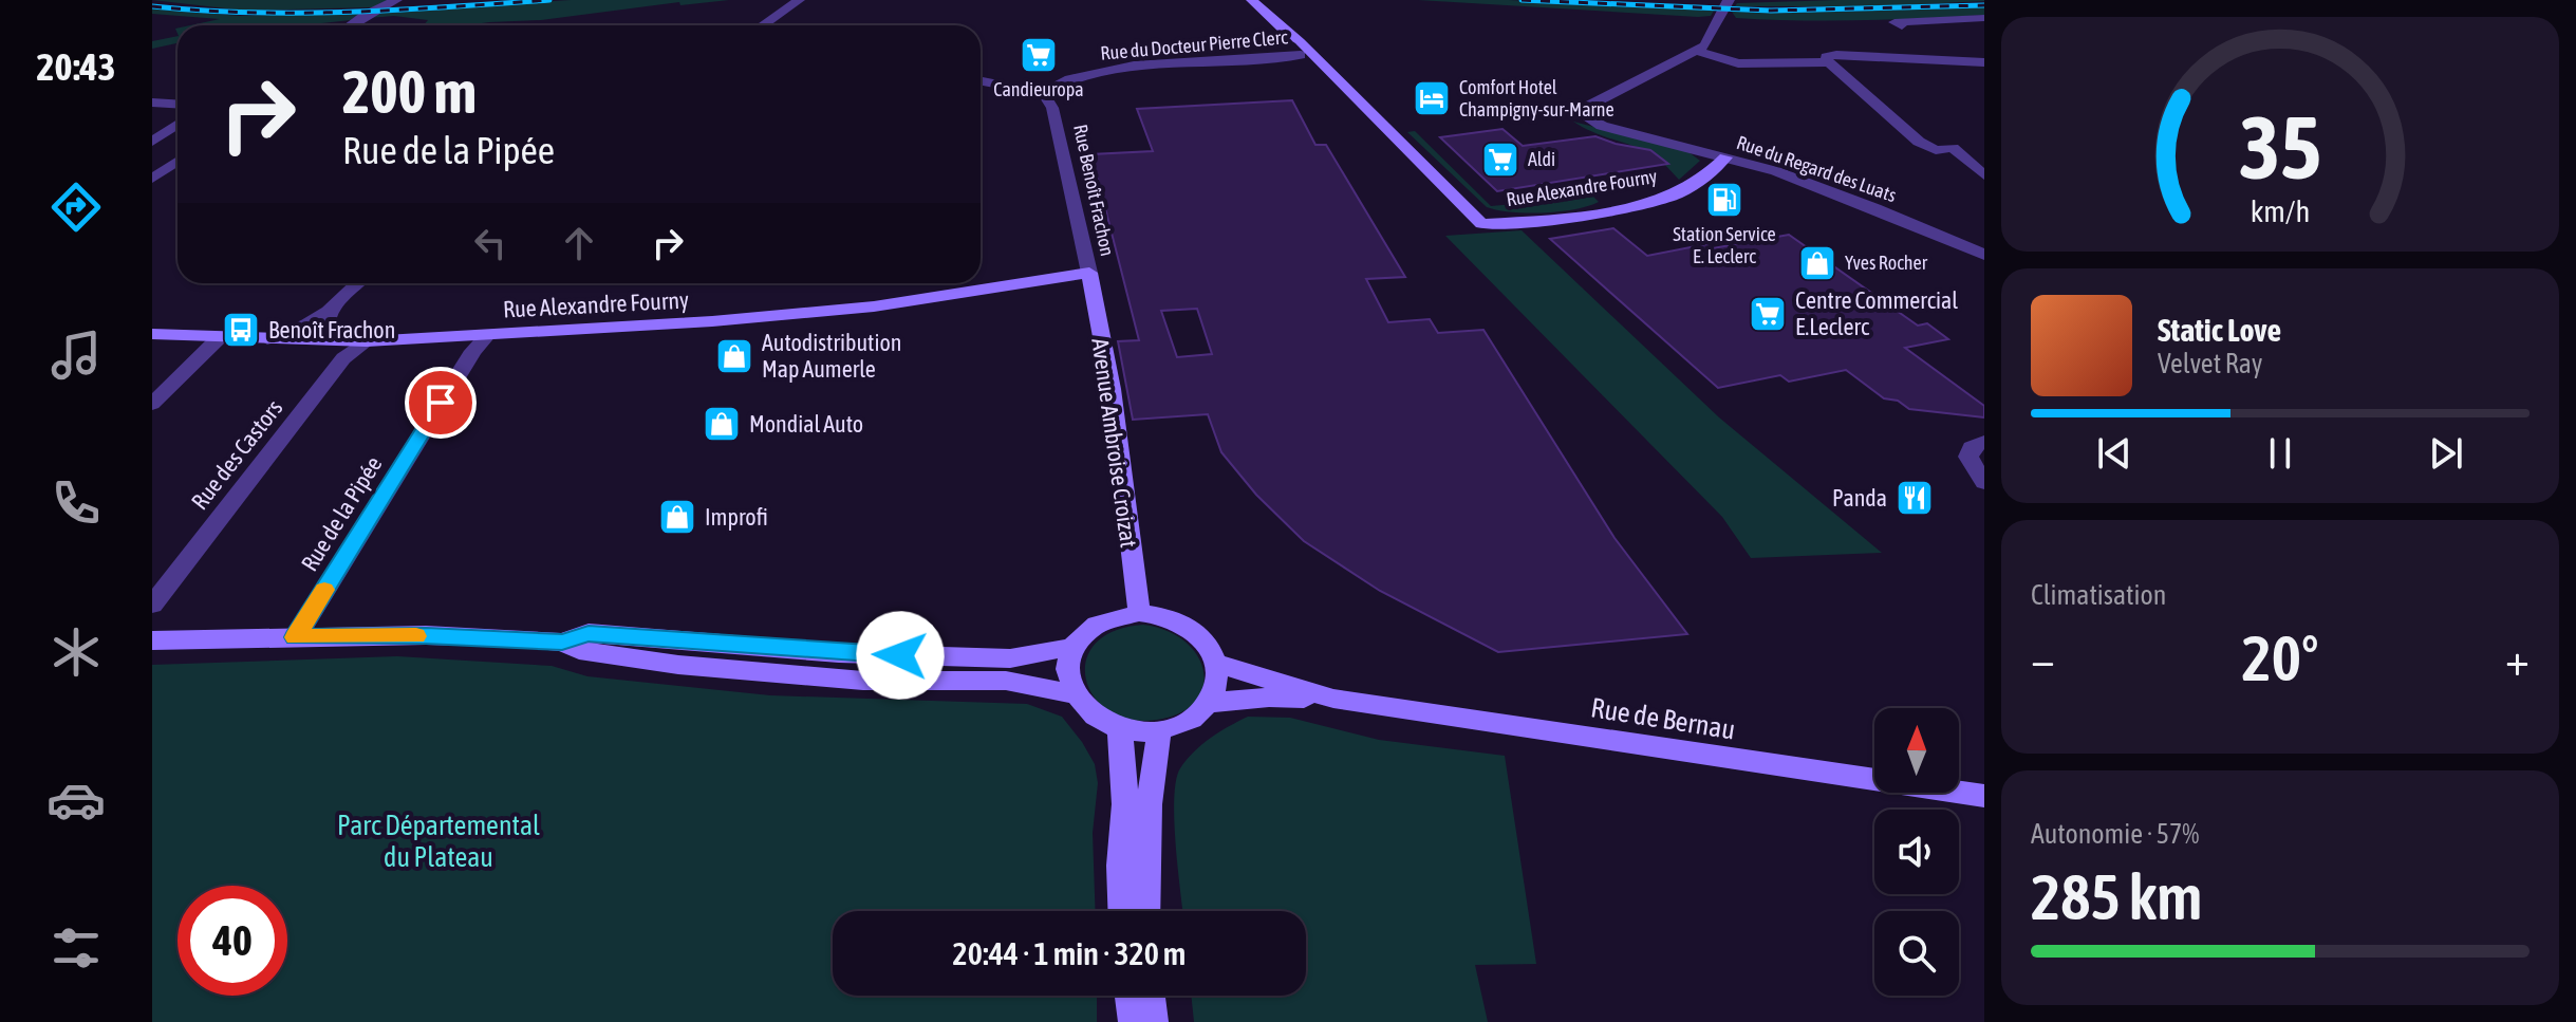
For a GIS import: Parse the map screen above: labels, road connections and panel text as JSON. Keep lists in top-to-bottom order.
{
  "streets": {
    "street": [
      "Rue du Docteur Pierre Clerc",
      "Rue du Regard des Luats",
      "Rue Alexandre Fourny",
      "Rue Benoît Frachon",
      "Avenue Ambroise Croizat",
      "Rue des Castors",
      "Rue de la Pipée",
      "Rue de Bernau"
    ]
  },
  "crossings": [
    ["Rue du Docteur Pierre Clerc", "Rue Benoît Frachon"],
    ["Rue du Regard des Luats", "Rue Alexandre Fourny"],
    ["Rue Alexandre Fourny", "Rue Benoît Frachon"],
    ["Rue Alexandre Fourny", "Avenue Ambroise Croizat"],
    ["Rue Alexandre Fourny", "Rue des Castors"],
    ["Rue Alexandre Fourny", "Rue de la Pipée"],
    ["Rue Benoît Frachon", "Avenue Ambroise Croizat"],
    ["Avenue Ambroise Croizat", "Rue de Bernau"]
  ],
  "parks": ["Parc Départemental du Plateau"],
  "places": {
    "supermarket": ["Candieuropa", "Aldi", "Centre Commercial E.Leclerc"],
    "hotel": ["Comfort Hotel Champigny-sur-Marne"],
    "fuel station": ["Station Service E. Leclerc"],
    "shop": [
      "Yves Rocher",
      "Autodistribution Map Aumerle",
      "Mondial Auto",
      "Improfi"
    ],
    "bus stop": ["Benoît Frachon"],
    "restaurant": ["Panda"]
  },
  "north": "top",
  "page": {
    "tabs": "20:43",
    "turn": ["200 m", "Rue de la Pipée"],
    "song": ["Static Love", "Velvet Ray"],
    "tile": [
      "Climatisation",
      ["Autonomie · 57%", "285 km"]
    ],
    "heat": ["−", "20°", "+"],
    "limit": "40",
    "trip": "20:44 · 1 min · 320 m",
    "gauge": ["35", "km/h"]
  }
}
